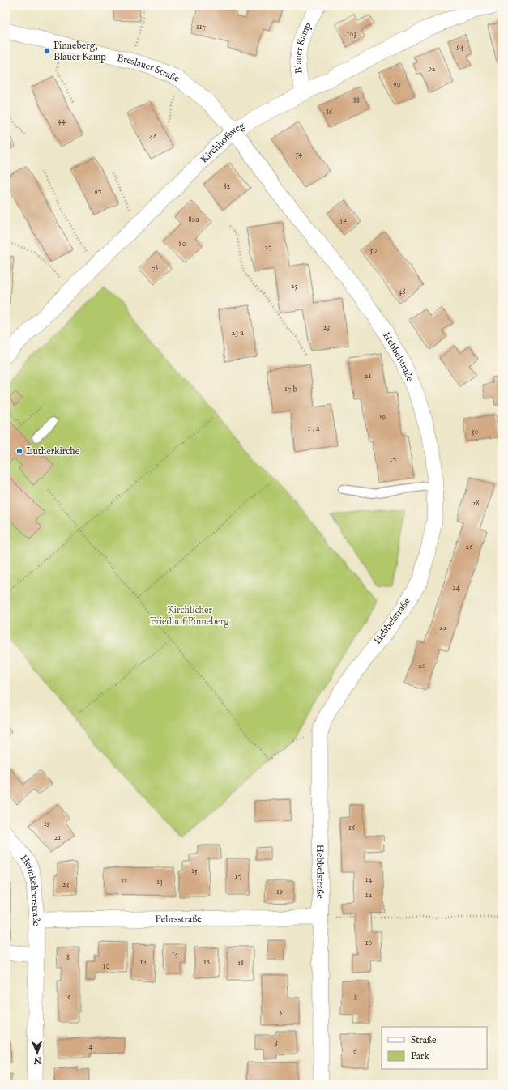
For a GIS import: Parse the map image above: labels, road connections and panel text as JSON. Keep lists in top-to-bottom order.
{
  "streets": {
    "street": [
      "Blauer Kamp",
      "Breslauer Straße",
      "Kirchhofsweg",
      "Hebbelstraße",
      "Heimkehrerstraße",
      "Fehrsstraße"
    ]
  },
  "crossings": [
    ["Blauer Kamp", "Kirchhofsweg"],
    ["Breslauer Straße", "Kirchhofsweg"],
    ["Breslauer Straße", "Hebbelstraße"],
    ["Kirchhofsweg", "Hebbelstraße"],
    ["Hebbelstraße", "Fehrsstraße"],
    ["Heimkehrerstraße", "Fehrsstraße"]
  ],
  "parks": ["Kirchlicher Friedhof Pinneberg"],
  "places": {
    "transit": ["Pinneberg, Blauer Kamp"],
    "other": ["Lutherkirche"]
  },
  "house_numbers": [
    "117",
    "103",
    "94",
    "92",
    "90",
    "88",
    "86",
    "44",
    "46",
    "54",
    "82",
    "67",
    "80a",
    "52",
    "80",
    "27",
    "50",
    "78",
    "25",
    "48",
    "23",
    "23 a",
    "21",
    "17 b",
    "19",
    "17 a",
    "30",
    "17",
    "28",
    "26",
    "24",
    "22",
    "20",
    "19",
    "16",
    "21",
    "15",
    "17",
    "14",
    "11",
    "13",
    "23",
    "19",
    "12",
    "10",
    "14",
    "8",
    "12",
    "16",
    "18",
    "10",
    "6",
    "8",
    "5",
    "3",
    "4",
    "6"
  ],
  "legend": ["Straße", "Park"],
  "north": "bottom"
}
